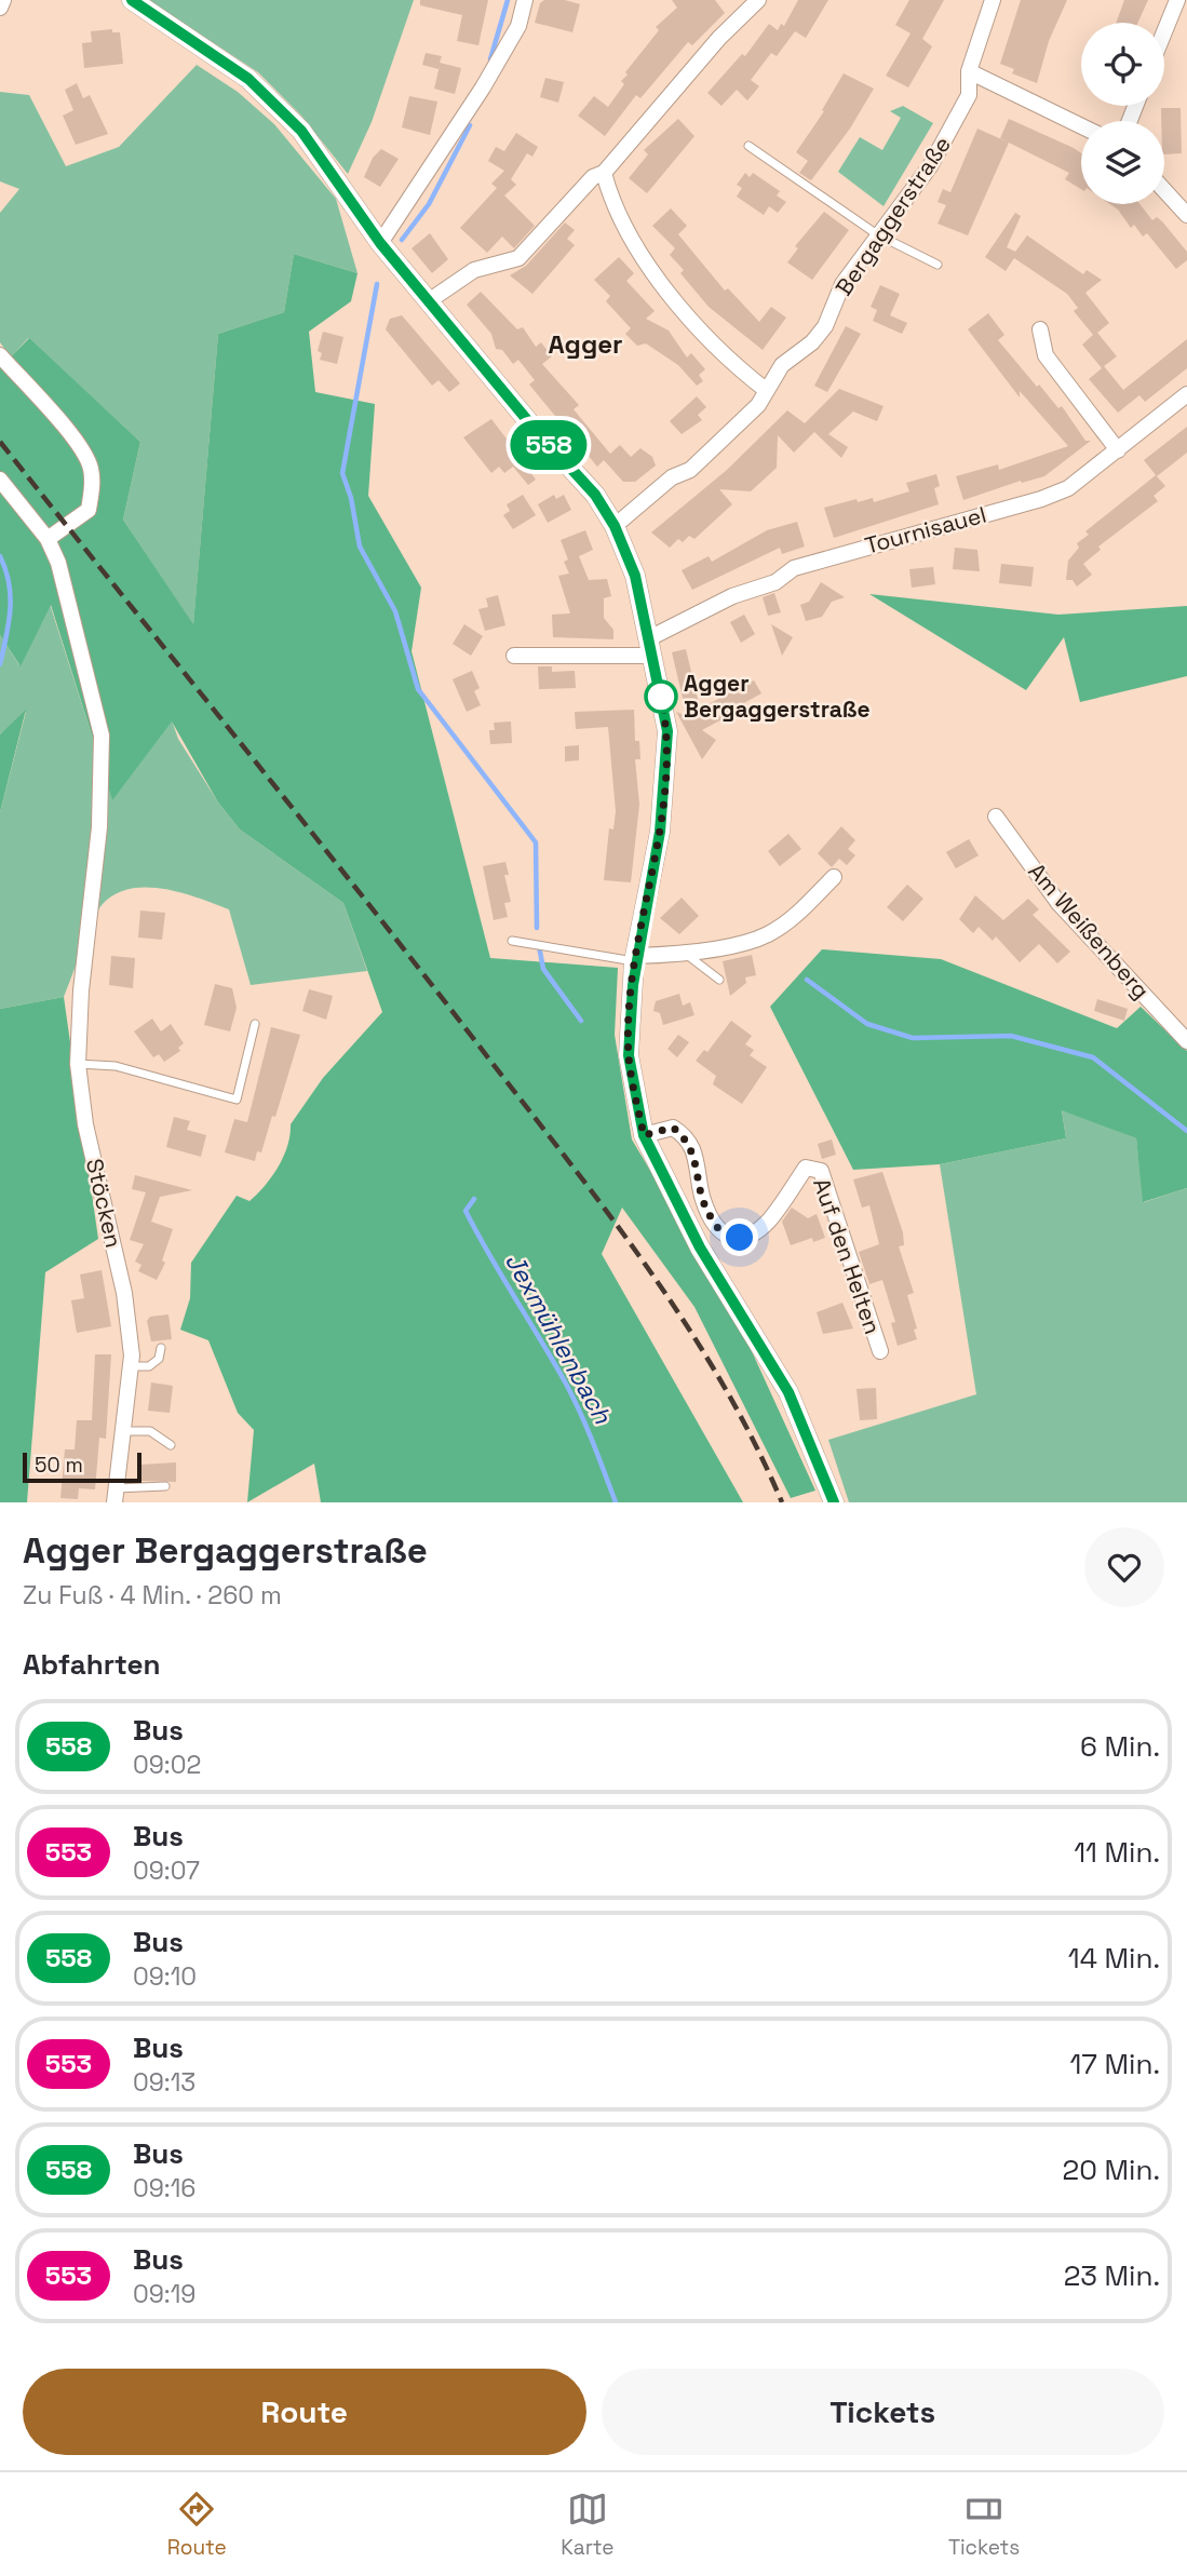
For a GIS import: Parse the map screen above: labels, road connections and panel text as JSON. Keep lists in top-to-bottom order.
{
  "streets": {
    "street": [
      "Bergaggerstraße",
      "Tournisauel",
      "Am Weißenberg",
      "Stöcken",
      "Auf den Helten"
    ]
  },
  "districts": ["Agger"],
  "water": ["Jexmühlenbach"],
  "places": ["Agger Bergaggerstraße"],
  "lines": ["bus line 558"],
  "scale_bar": "50 m",
  "page": {
    "on_map": "558",
    "scale": "50 m",
    "heading": [
      ["Agger Bergaggerstraße", "Zu Fuß · 4 Min. · 260 m"],
      "Abfahrten"
    ],
    "list": [
      {
        "mark": "558",
        "name": "Bus",
        "note": "09:02",
        "value": "6 Min."
      },
      {
        "mark": "553",
        "name": "Bus",
        "note": "09:07",
        "value": "11 Min."
      },
      {
        "mark": "558",
        "name": "Bus",
        "note": "09:10",
        "value": "14 Min."
      },
      {
        "mark": "553",
        "name": "Bus",
        "note": "09:13",
        "value": "17 Min."
      },
      {
        "mark": "558",
        "name": "Bus",
        "note": "09:16",
        "value": "20 Min."
      },
      {
        "mark": "553",
        "name": "Bus",
        "note": "09:19",
        "value": "23 Min."
      }
    ],
    "buttons": ["Route", "Tickets"],
    "tabs": ["Route", "Karte", "Tickets"]
  }
}
